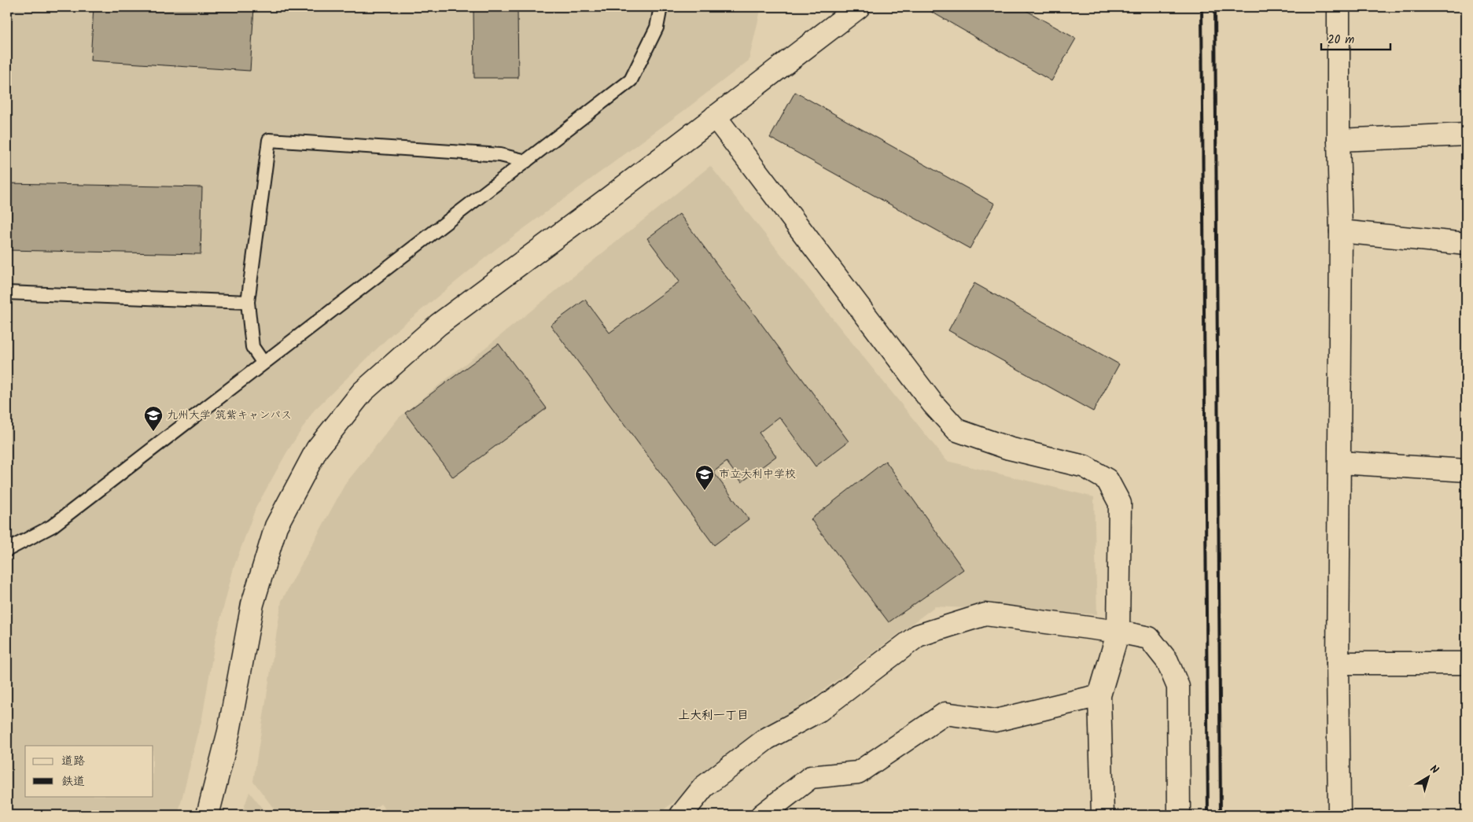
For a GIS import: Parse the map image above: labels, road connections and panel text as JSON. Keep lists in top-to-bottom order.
{
  "districts": ["上大利一丁目"],
  "places": {
    "school or university": ["九州大学 筑紫キャンパス", "市立大利中学校"]
  },
  "legend": ["道路", "鉄道"],
  "scale_bar": "20 m",
  "north": "top right"
}
